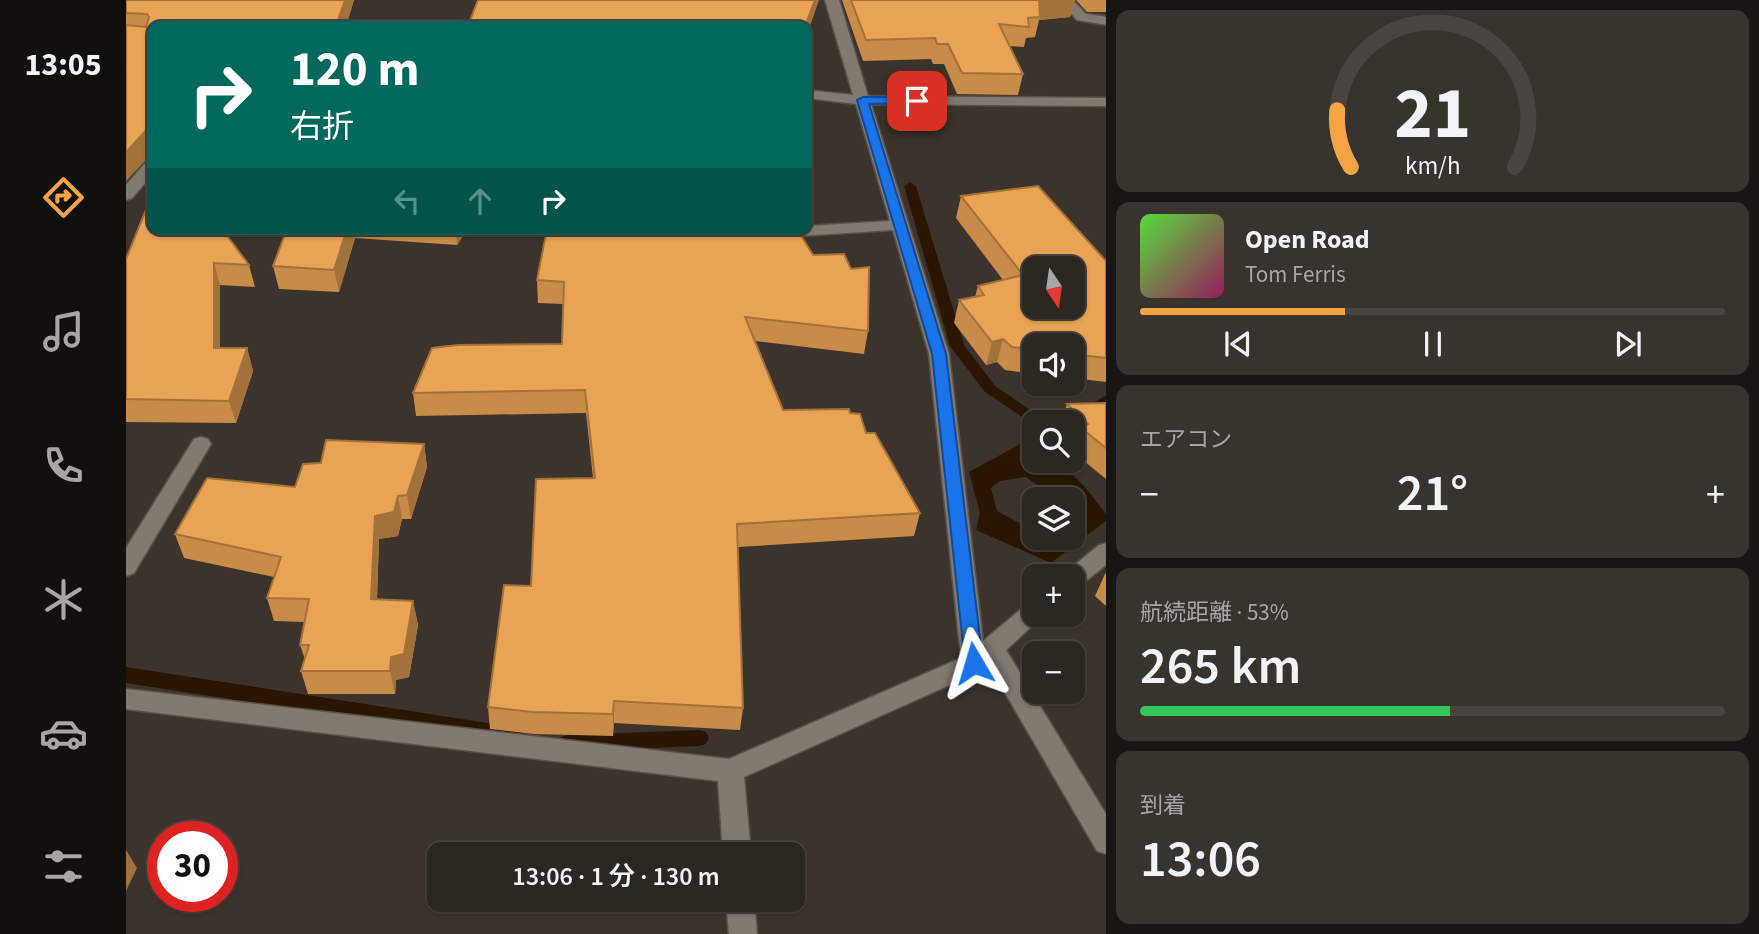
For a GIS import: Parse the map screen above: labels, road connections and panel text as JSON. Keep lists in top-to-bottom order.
{
  "north": "bottom",
  "page": {
    "tabs": "13:05",
    "turn": ["120 m", "右折"],
    "song": ["Open Road", "Tom Ferris"],
    "map_buttons": ["+", "−"],
    "tile": [
      "エアコン",
      ["航続距離 · 53%", "265 km"],
      ["到着", "13:06"]
    ],
    "heat": ["−", "21°", "+"],
    "limit": "30",
    "trip": "13:06 · 1 分 · 130 m",
    "gauge": ["21", "km/h"]
  }
}
